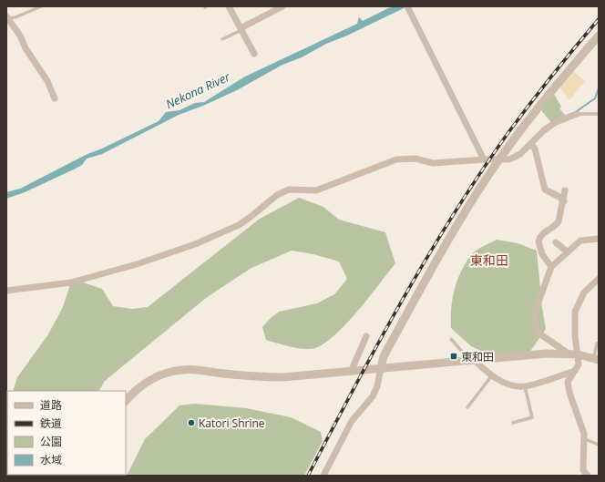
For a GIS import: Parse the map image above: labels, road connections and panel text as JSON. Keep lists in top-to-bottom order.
{
  "districts": ["東和田"],
  "water": ["Nekona River"],
  "places": {
    "transit": ["東和田"],
    "other": ["Katori Shrine"]
  },
  "legend": [
    "道路",
    "鉄道",
    "公園",
    "水域"
  ]
}
